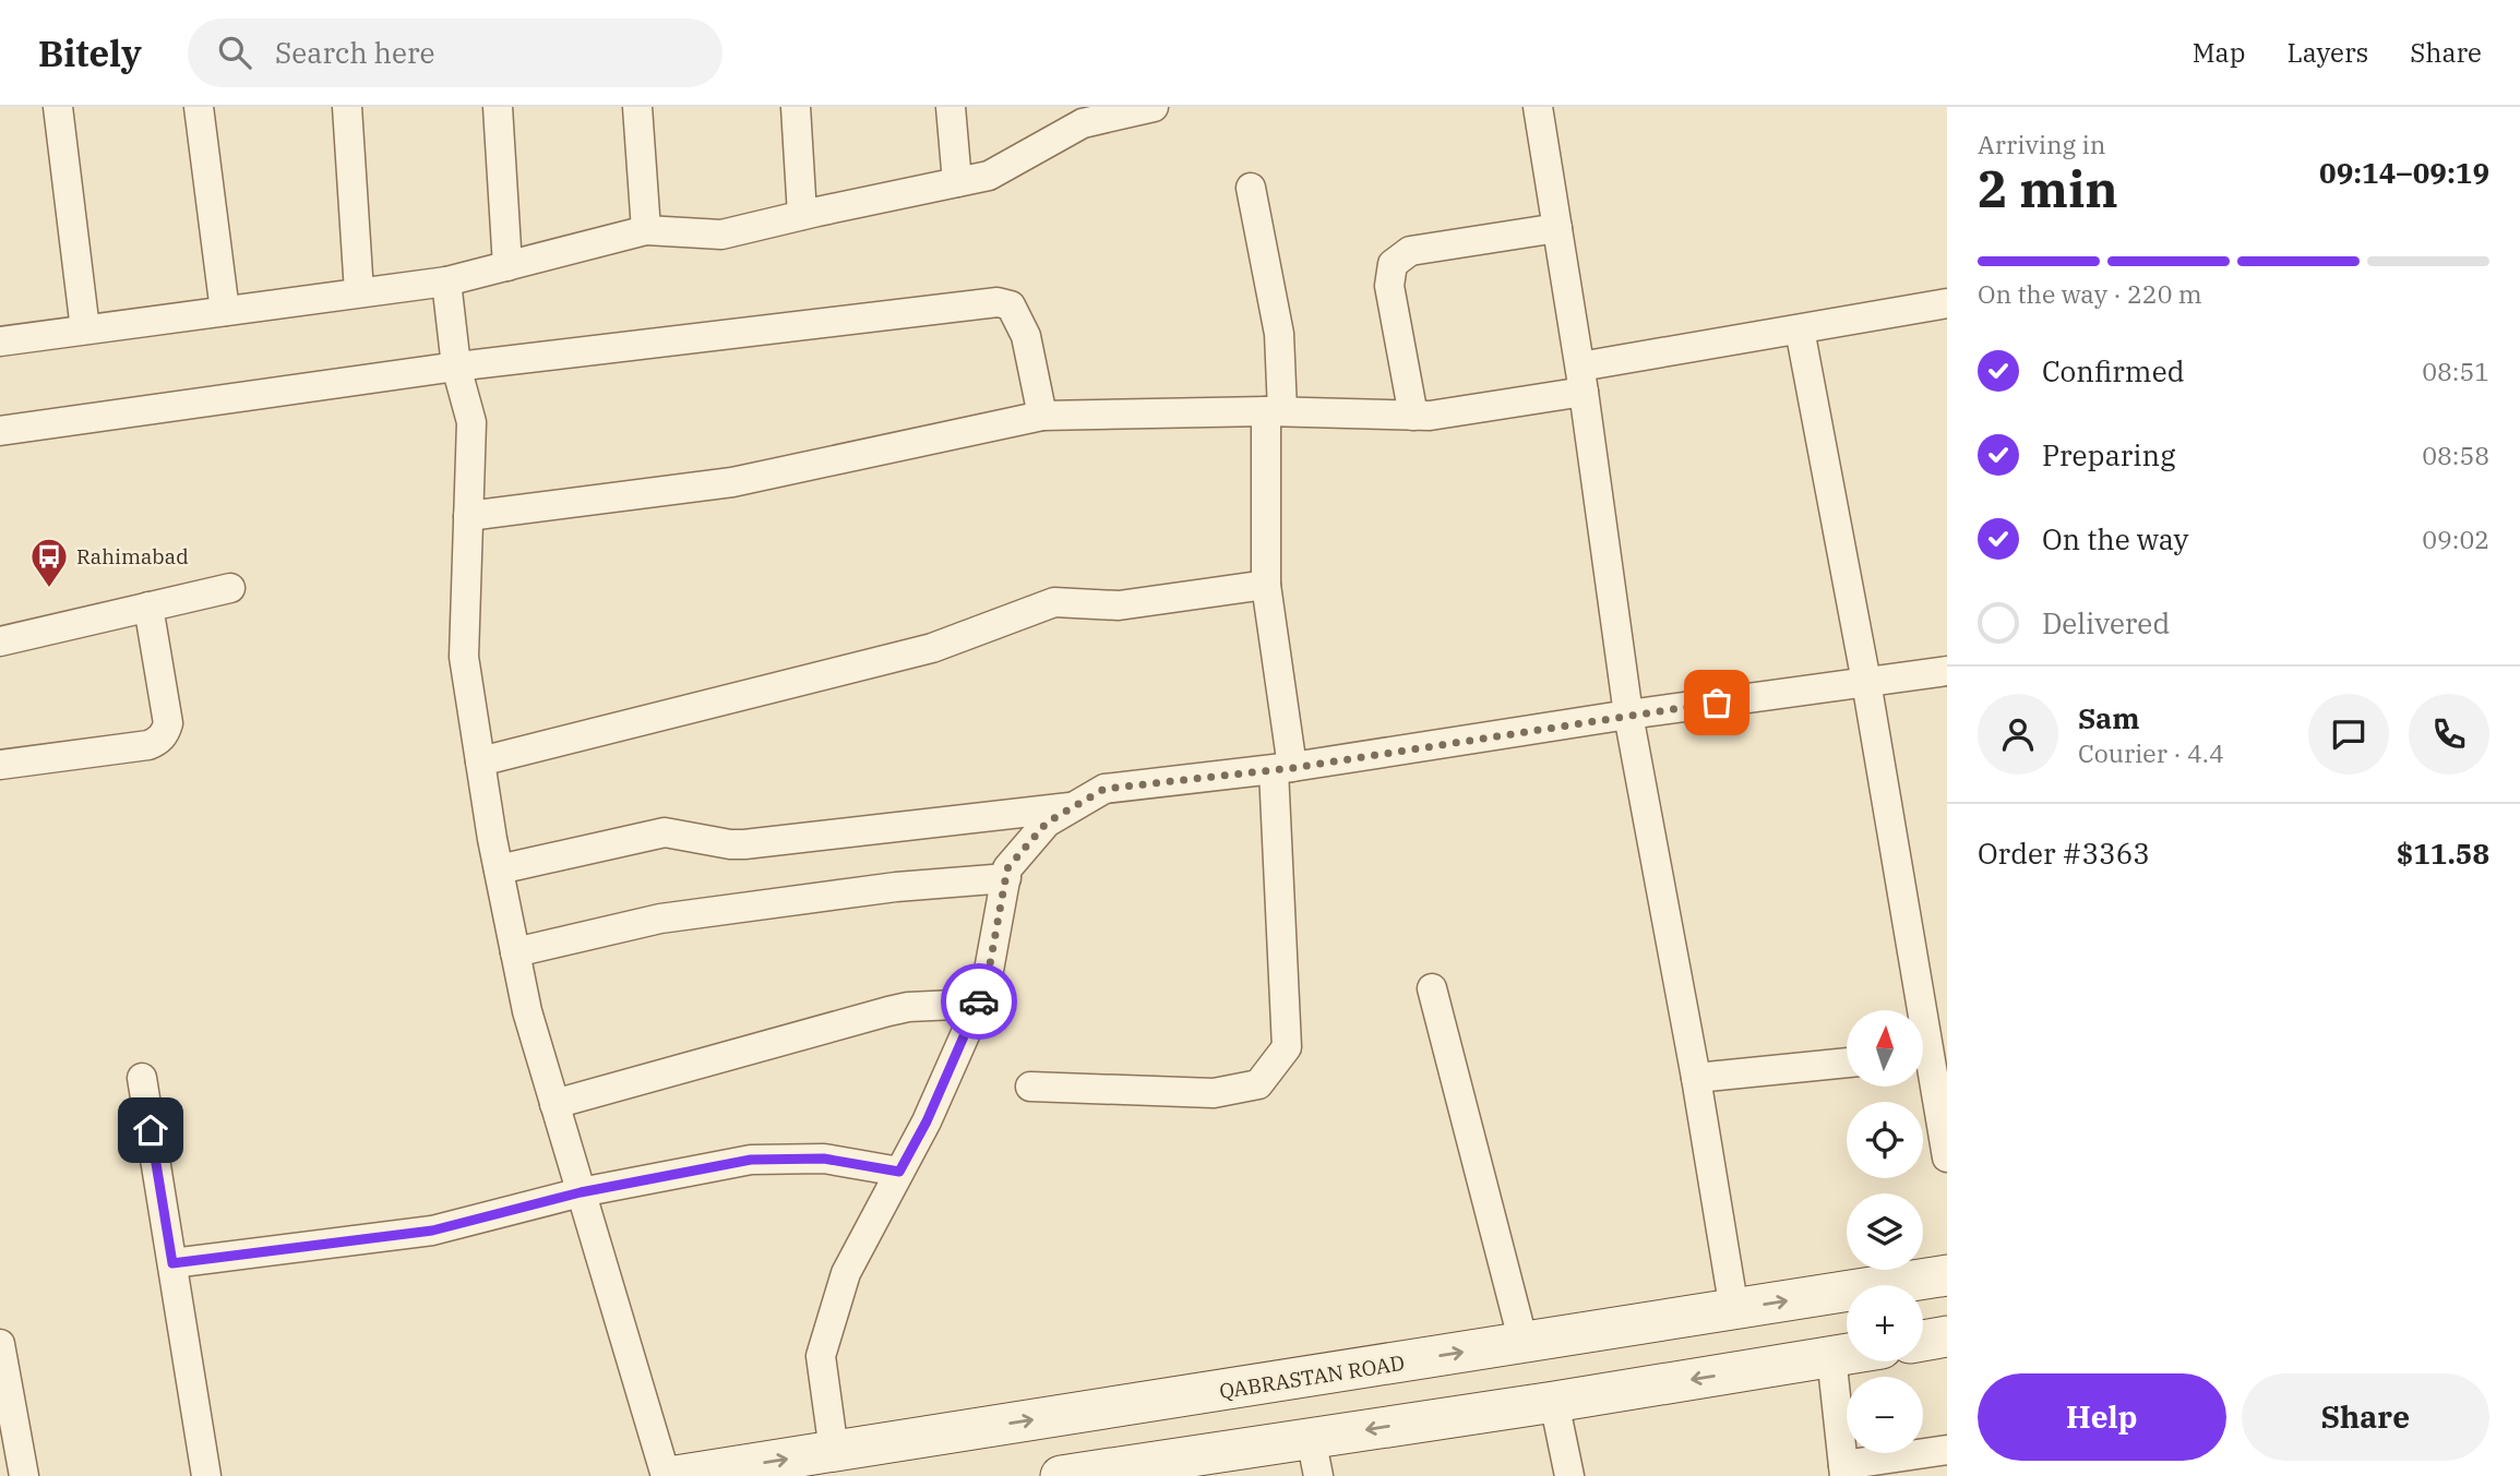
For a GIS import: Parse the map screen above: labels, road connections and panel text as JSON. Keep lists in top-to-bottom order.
{
  "streets": {
    "main road": ["QABRASTAN ROAD"]
  },
  "places": {
    "bus stop": ["Rahimabad"]
  },
  "north": "top",
  "page": {
    "header": "Bitely",
    "search": "Search here",
    "nav": ["Map", "Layers", "Share"],
    "heading": ["2 min", "Arriving in", "09:14–09:19"],
    "panel": [
      "Sam",
      "Courier · 4.4",
      "Order #3363",
      "$11.58"
    ],
    "bar": "On the way · 220 m",
    "list": [
      ["Confirmed", "08:51"],
      ["Preparing", "08:58"],
      ["On the way", "09:02"],
      "Delivered"
    ],
    "map_buttons": ["+", "−"],
    "buttons": ["Help", "Share"]
  }
}
